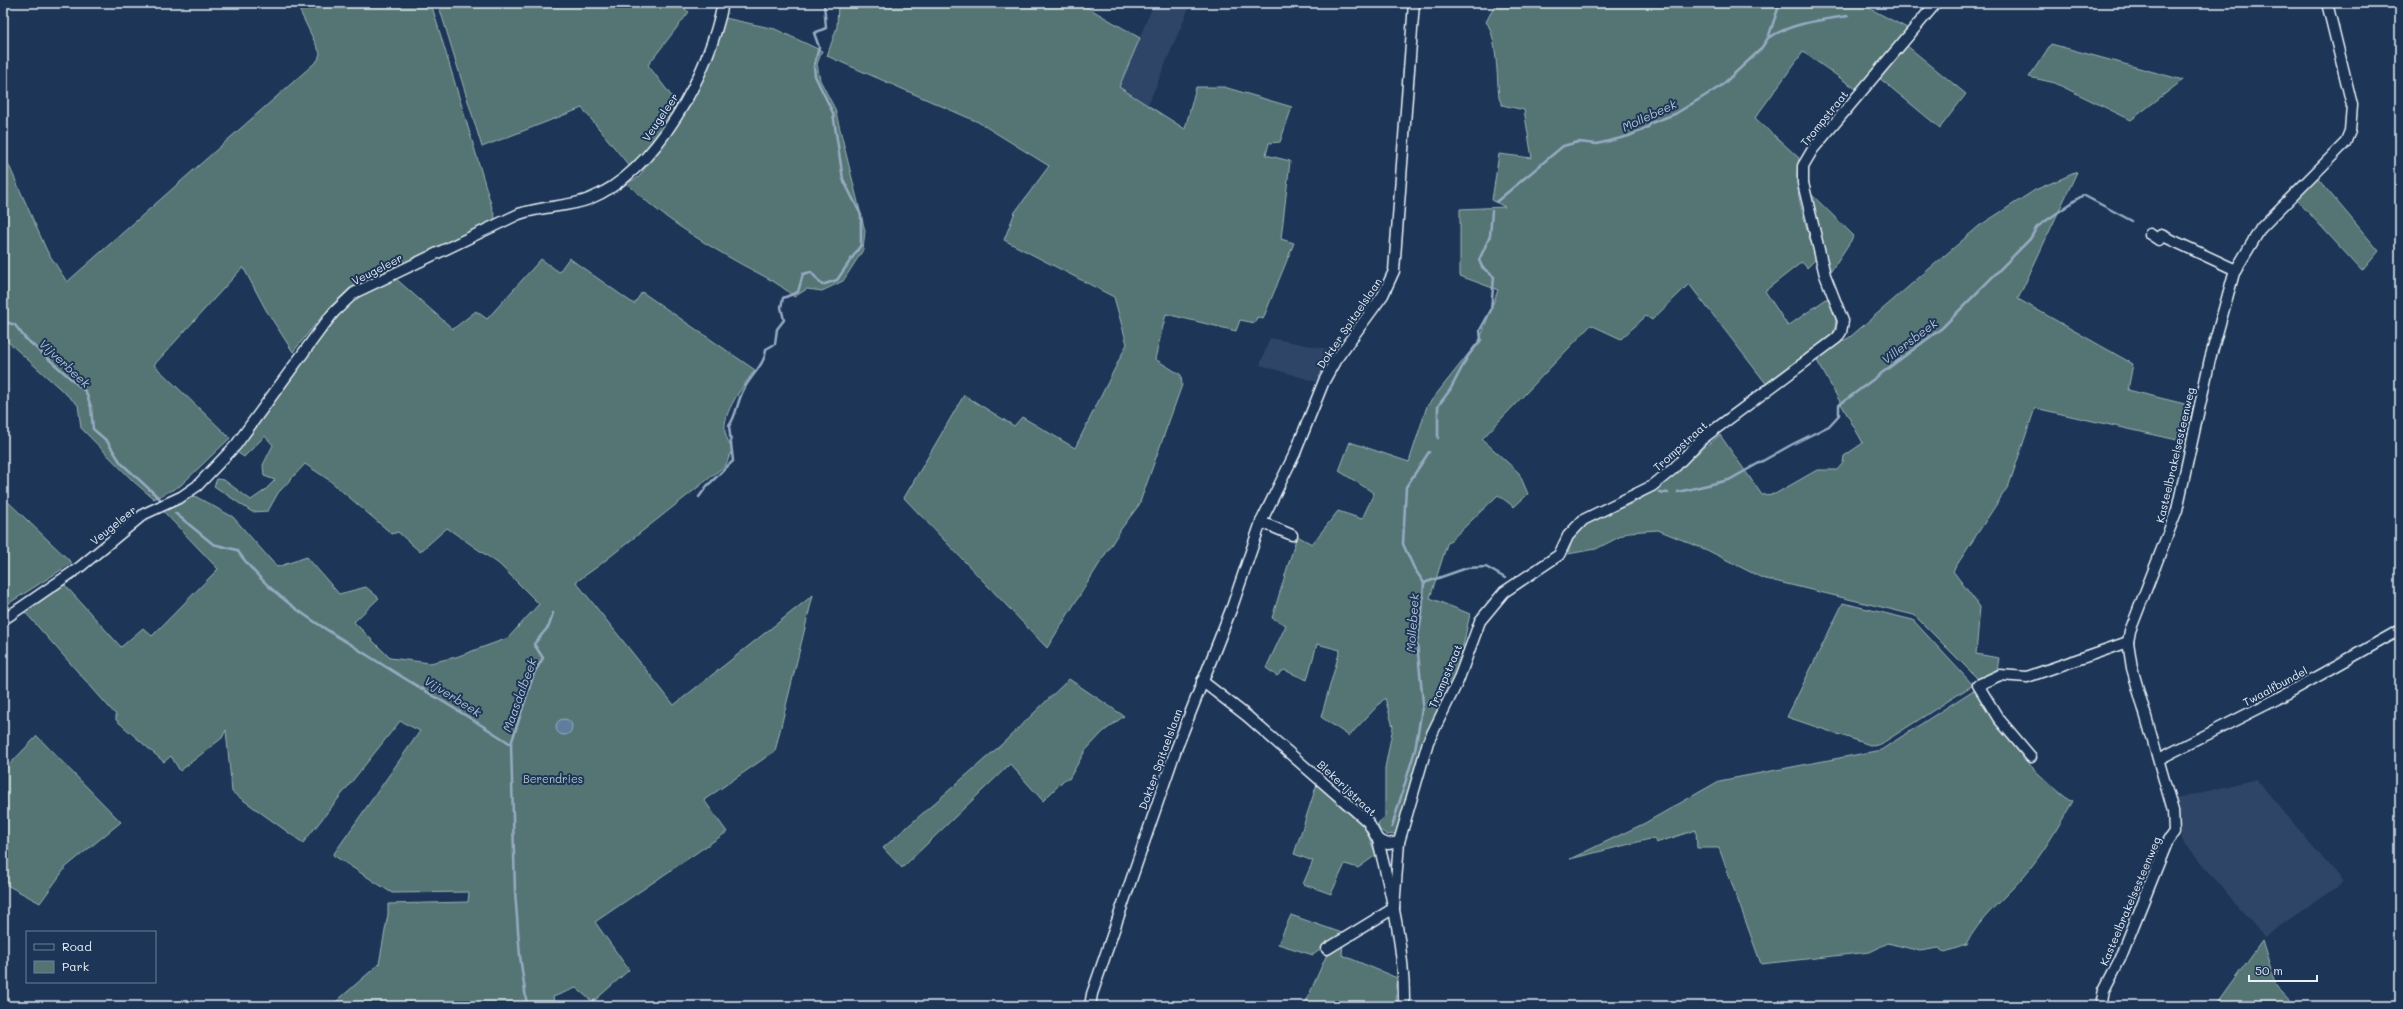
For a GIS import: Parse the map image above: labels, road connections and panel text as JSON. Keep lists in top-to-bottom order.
{
  "streets": {
    "street": [
      "Veugeleer",
      "Trompstraat",
      "Dokter Spitaelslaan",
      "Kasteelbrakelsesteenweg",
      "Twaalfbundel",
      "Blekerijstraat"
    ]
  },
  "crossings": [
    ["Trompstraat", "Blekerijstraat"],
    ["Dokter Spitaelslaan", "Blekerijstraat"],
    ["Kasteelbrakelsesteenweg", "Twaalfbundel"]
  ],
  "water": [
    "Mollebeek",
    "Villersbeek",
    "Vijverbeek",
    "Maasdalbeek"
  ],
  "parks": ["Berendries"],
  "legend": ["Road", "Park"],
  "scale_bar": "50 m"
}
